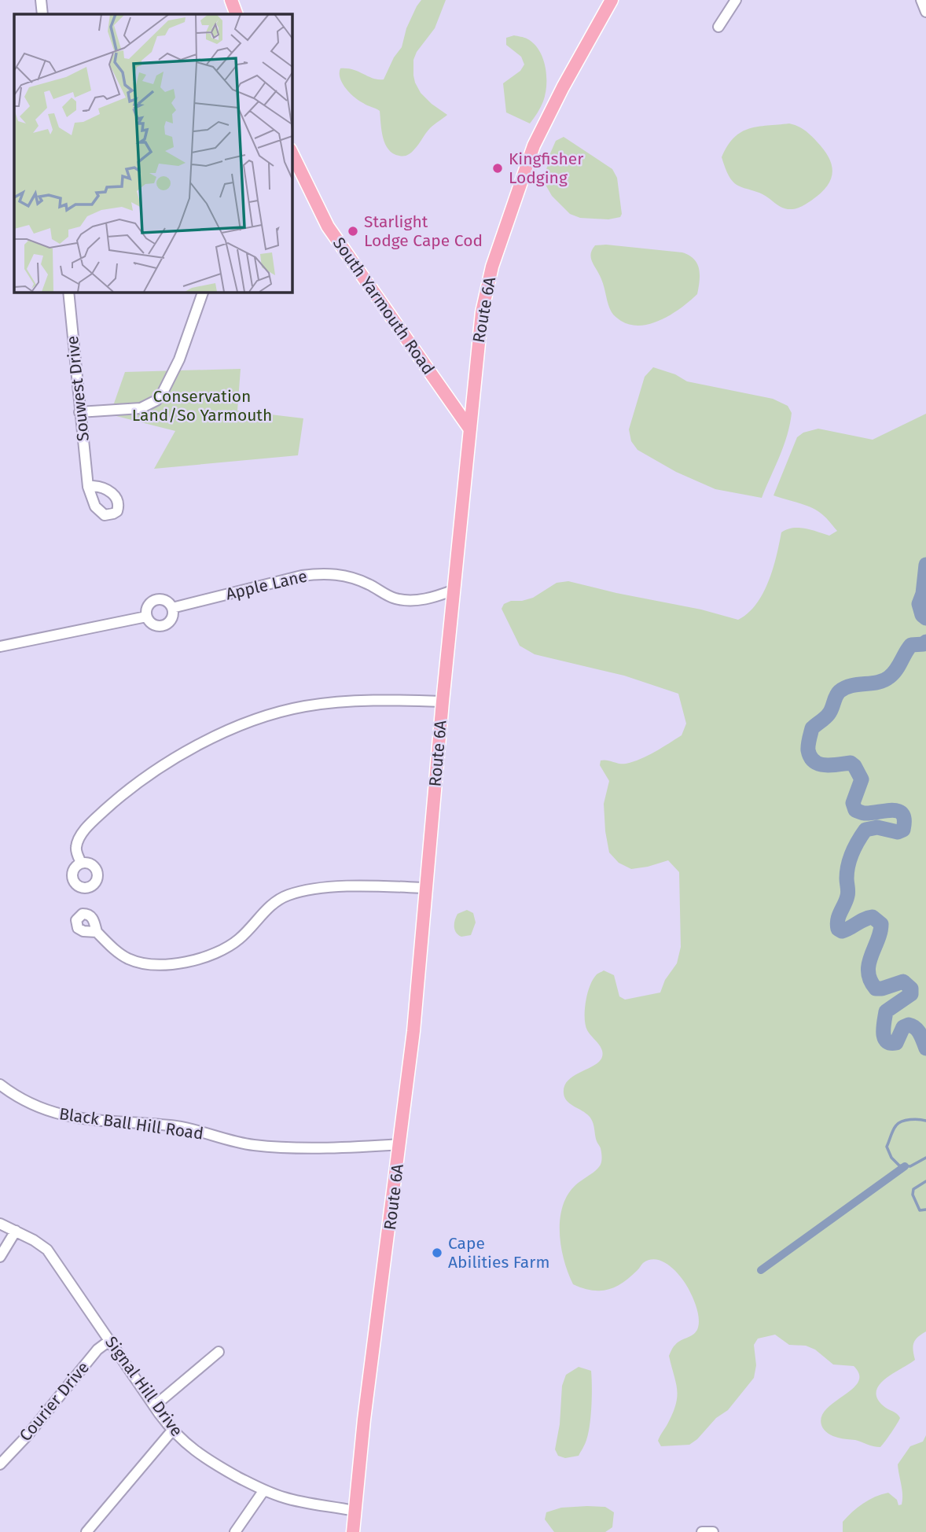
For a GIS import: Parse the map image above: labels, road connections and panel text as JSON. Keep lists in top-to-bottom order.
{
  "streets": {
    "main road": ["South Yarmouth Road", "Route 6A"],
    "street": [
      "Souwest Drive",
      "Apple Lane",
      "Black Ball Hill Road",
      "Signal Hill Drive",
      "Courier Drive"
    ]
  },
  "crossings": [
    ["South Yarmouth Road", "Route 6A"],
    ["Route 6A", "Apple Lane"],
    ["Route 6A", "Black Ball Hill Road"],
    ["Route 6A", "Signal Hill Drive"],
    ["Signal Hill Drive", "Courier Drive"]
  ],
  "parks": ["Conservation Land/So Yarmouth"],
  "places": ["Kingfisher Lodging", "Starlight Lodge Cape Cod", "Cape Abilities Farm"]
}
